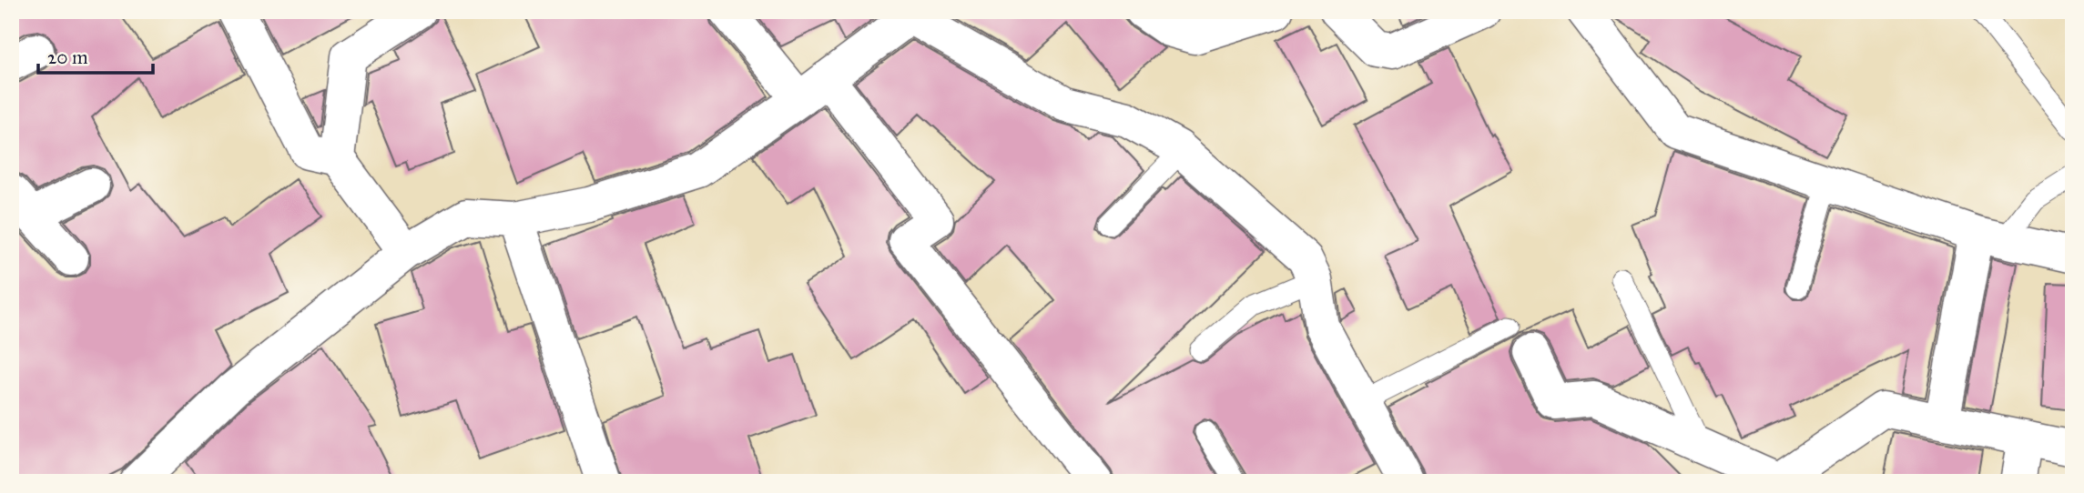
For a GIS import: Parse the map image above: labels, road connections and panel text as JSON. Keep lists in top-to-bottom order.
{
  "scale_bar": "20 m"
}
